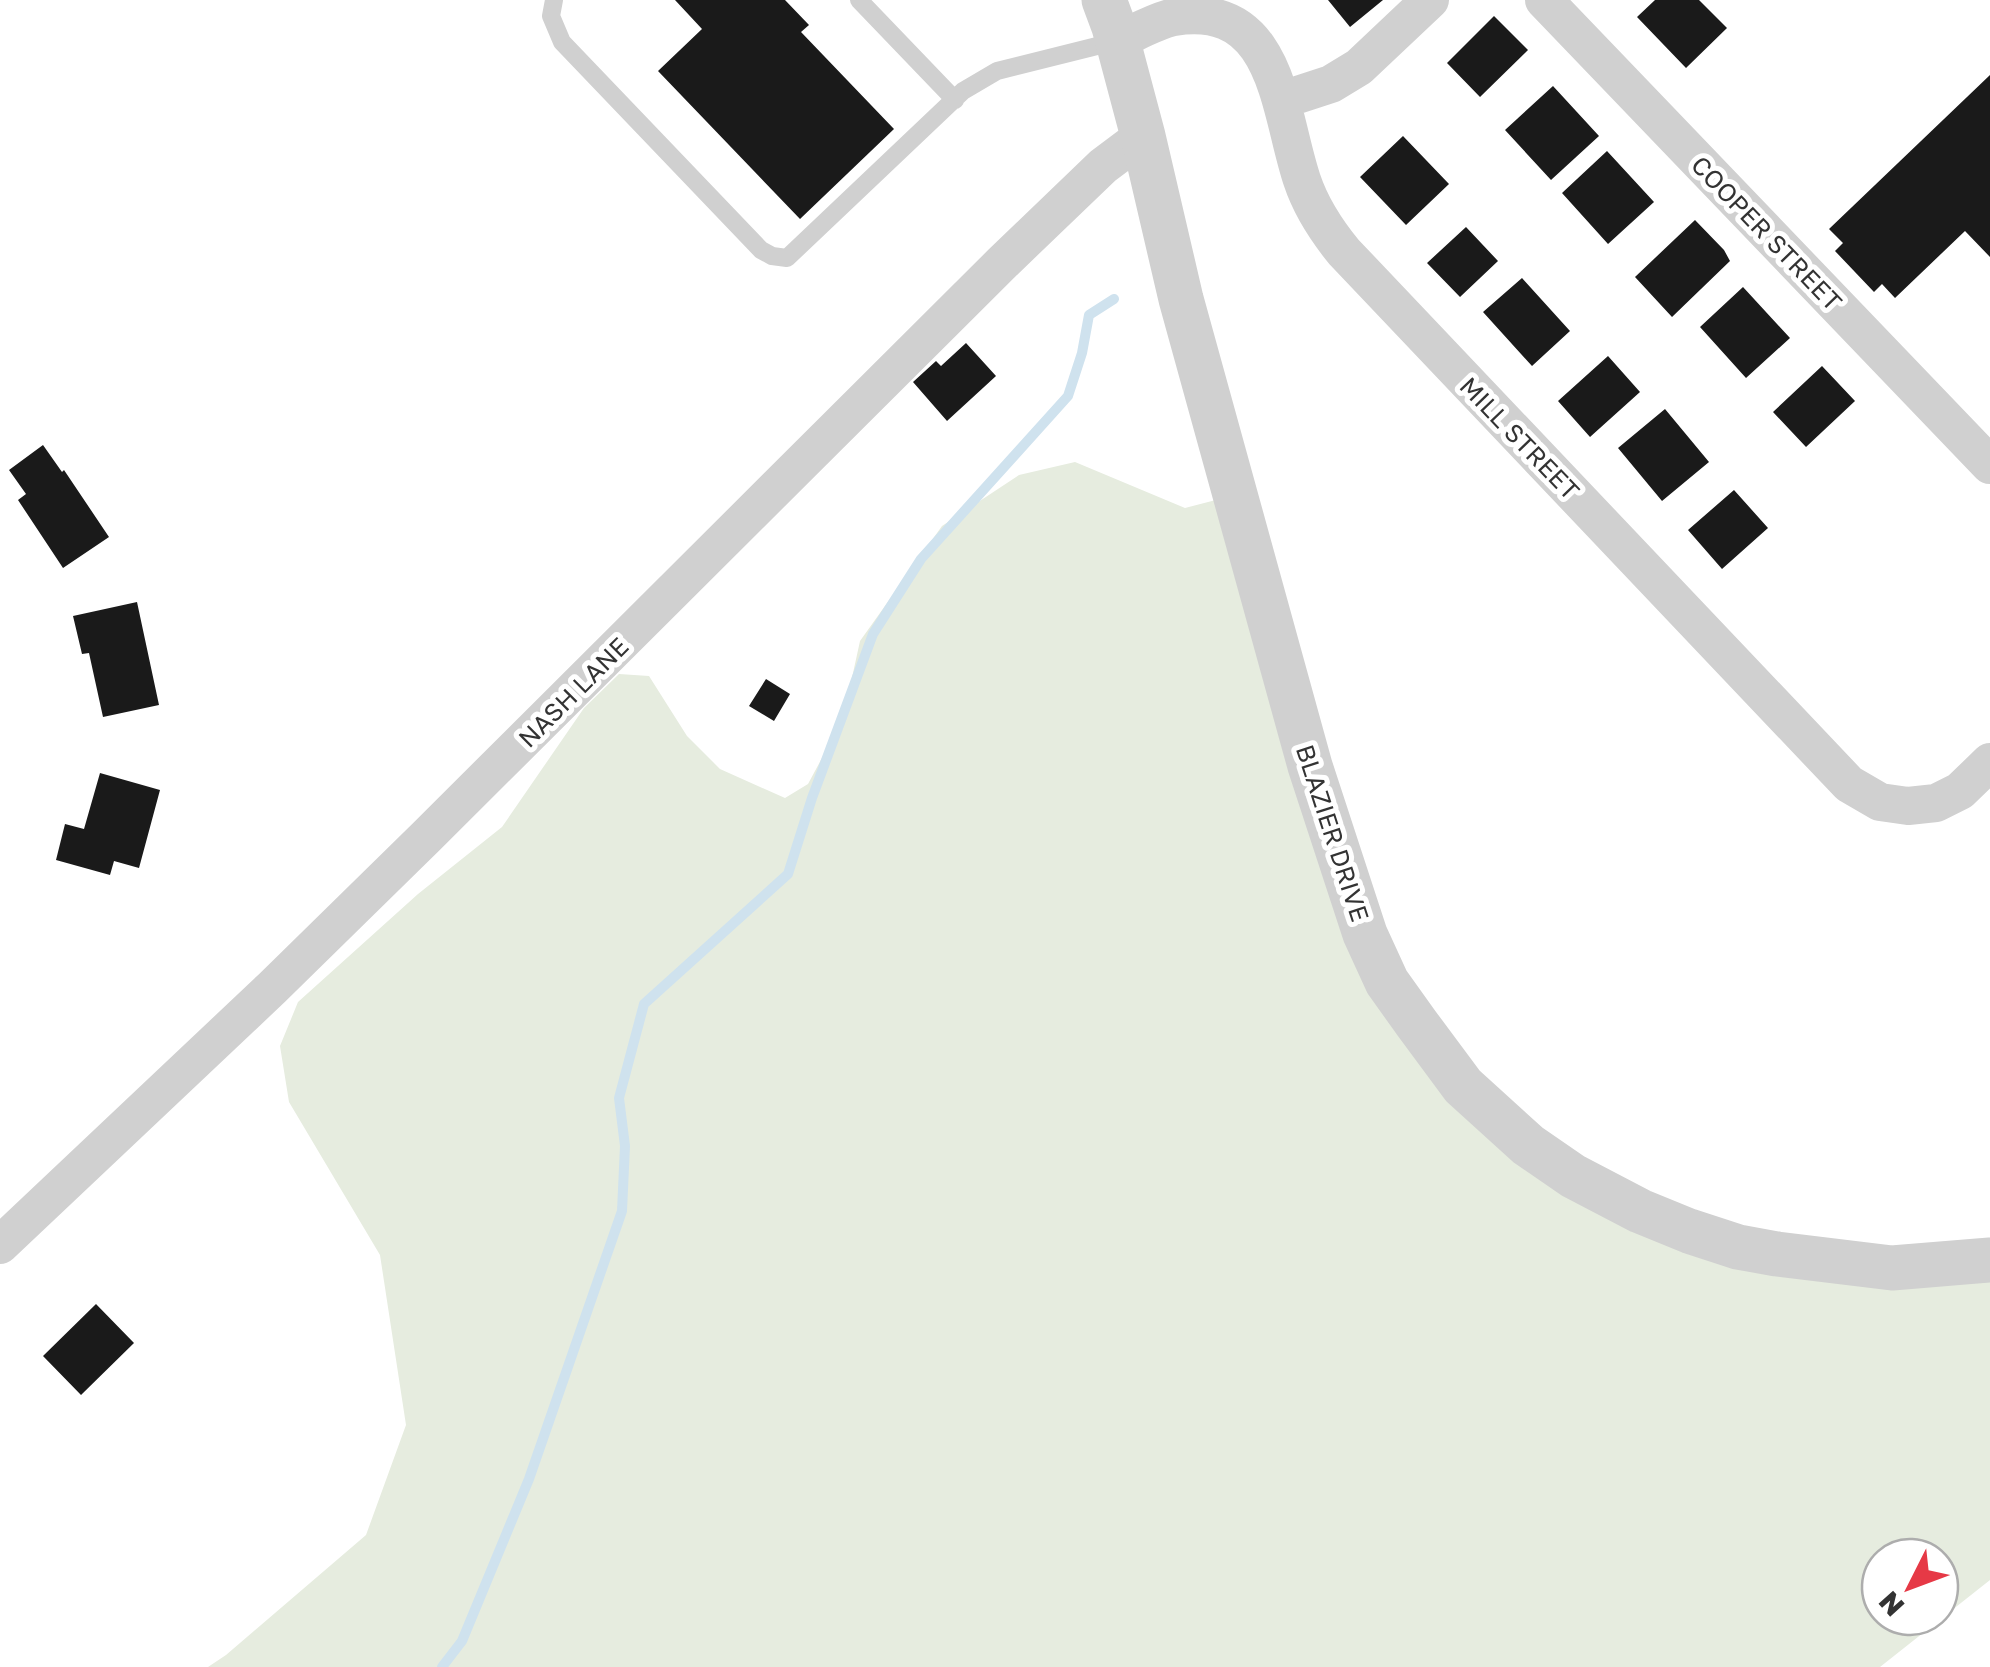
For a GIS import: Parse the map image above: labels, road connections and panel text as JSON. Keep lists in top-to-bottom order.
{
  "streets": {
    "street": [
      "COOPER STREET",
      "MILL STREET",
      "NASH LANE",
      "BLAZIER DRIVE"
    ]
  },
  "crossings": [
    ["MILL STREET", "BLAZIER DRIVE"],
    ["NASH LANE", "BLAZIER DRIVE"]
  ],
  "north": "bottom left"
}
